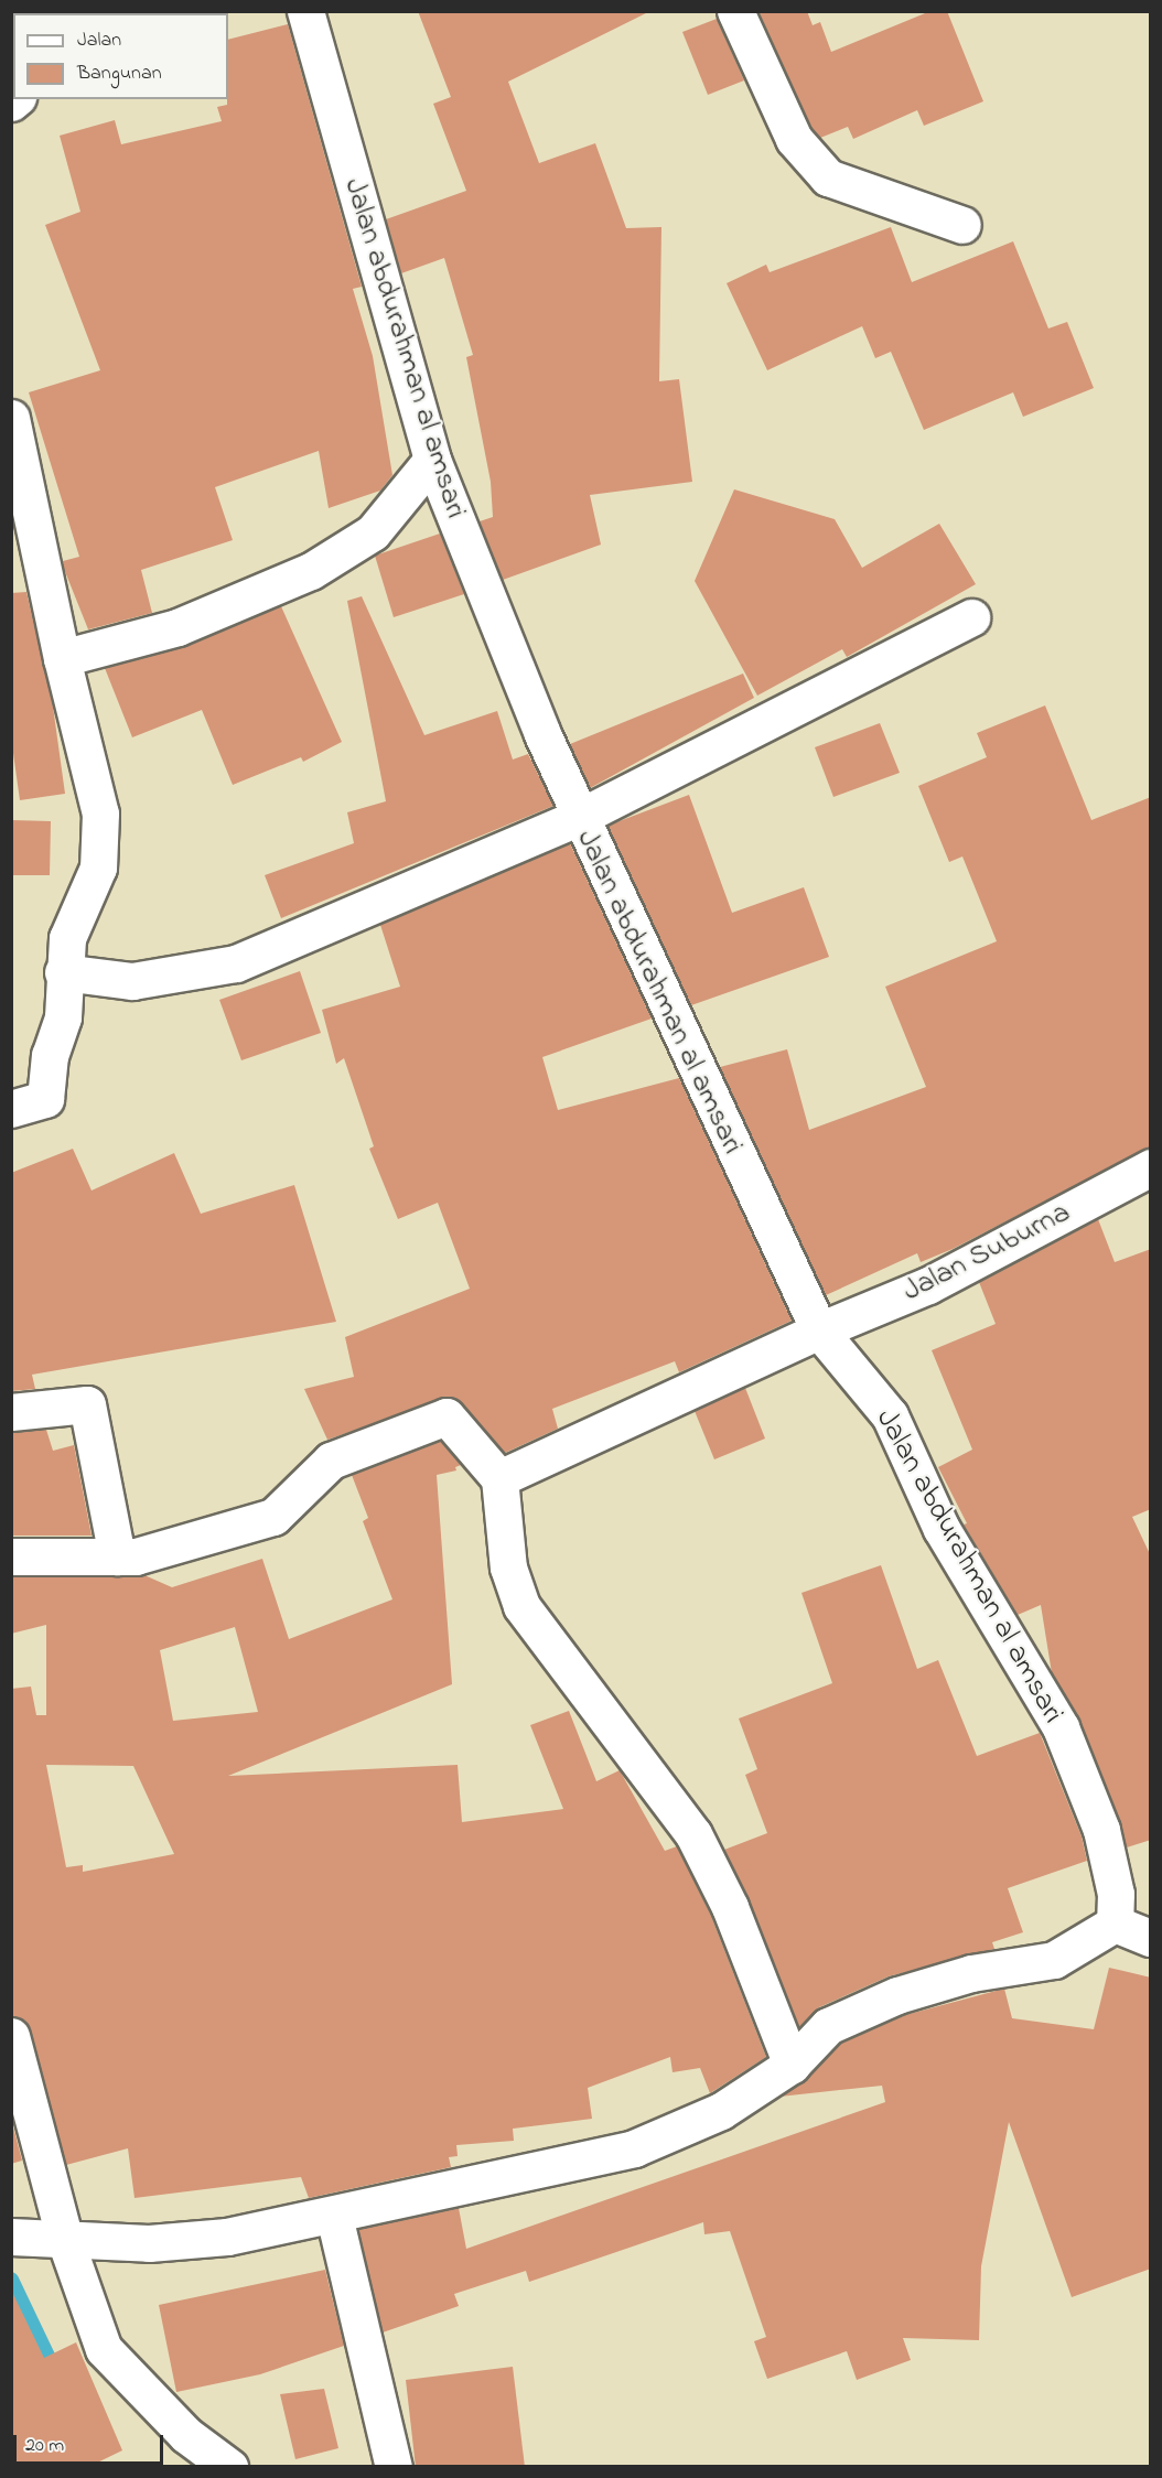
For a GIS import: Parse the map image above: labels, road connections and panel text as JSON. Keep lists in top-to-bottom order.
{
  "streets": {
    "street": ["Jalan abdurahman al amsari", "Jalan Suburna"]
  },
  "crossings": [
    ["Jalan abdurahman al amsari", "Jalan Suburna"]
  ],
  "legend": ["Jalan", "Bangunan"],
  "scale_bar": "20 m"
}
